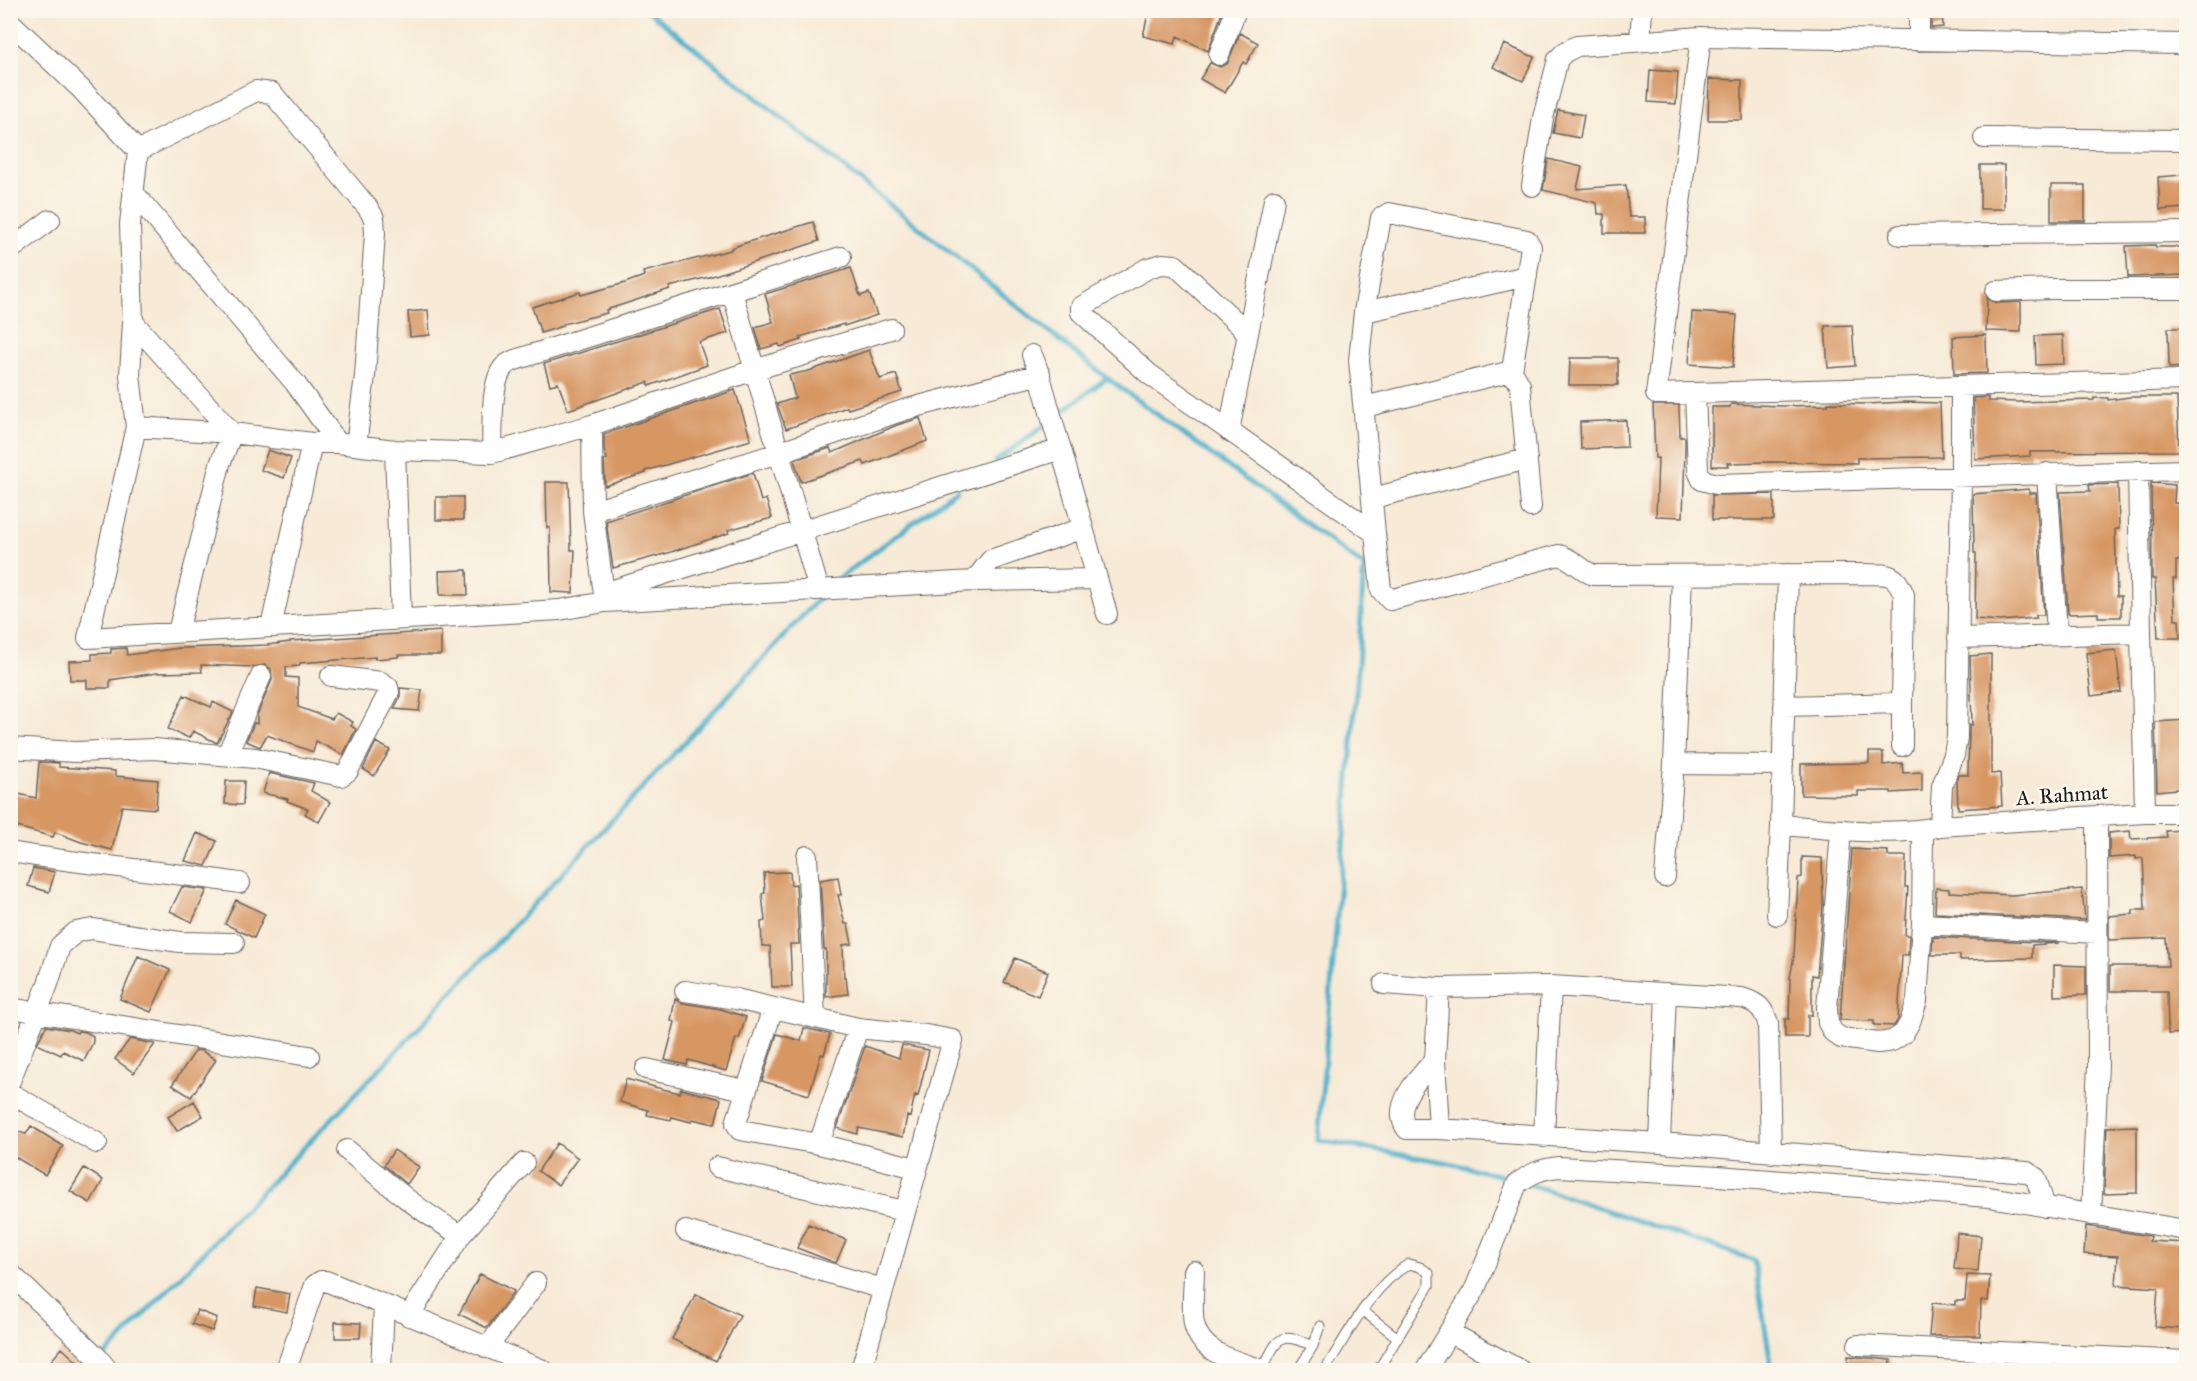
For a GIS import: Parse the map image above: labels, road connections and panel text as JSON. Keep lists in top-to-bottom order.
{
  "streets": {
    "street": ["A. Rahmat"]
  }
}
